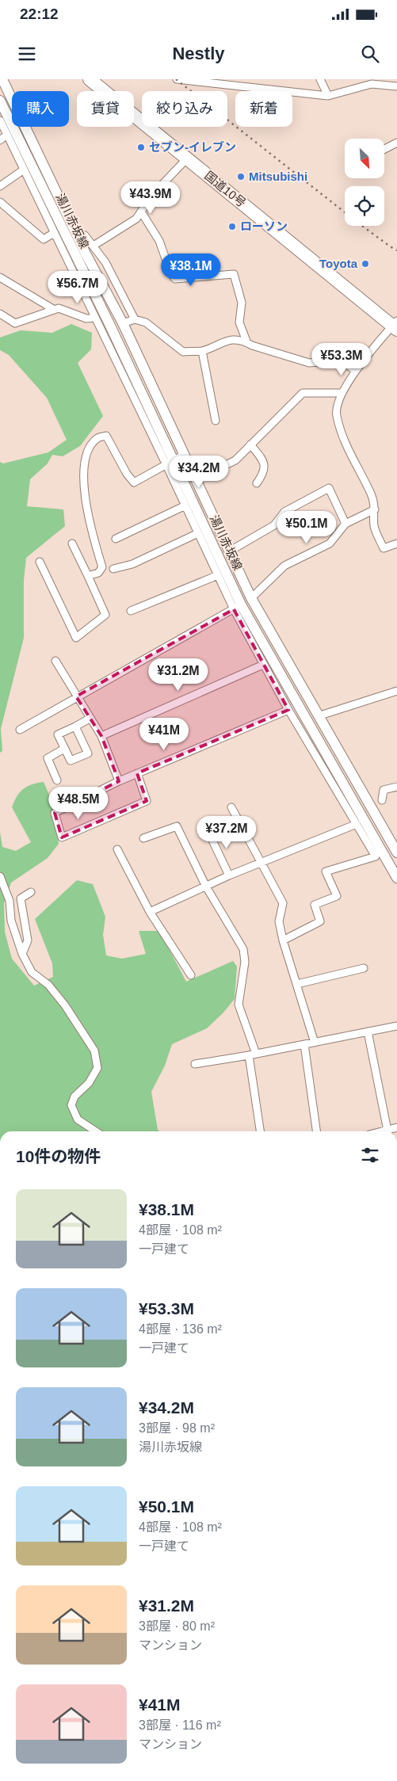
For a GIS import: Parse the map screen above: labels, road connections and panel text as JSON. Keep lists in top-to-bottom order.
{
  "streets": {
    "highway": ["国道10号"],
    "main road": ["湯川赤坂線"]
  },
  "places": [
    "セブン-イレブン",
    "Mitsubishi",
    "ローソン",
    "Toyota"
  ],
  "north": "bottom right",
  "page": {
    "status": "22:12",
    "header": "Nestly",
    "chip": [
      "購入",
      "賃貸",
      "絞り込み",
      "新着"
    ],
    "price": [
      "¥43.9M",
      "¥38.1M",
      "¥56.7M",
      "¥53.3M",
      "¥34.2M",
      "¥50.1M",
      "¥31.2M",
      "¥41M",
      "¥48.5M",
      "¥37.2M"
    ],
    "heading": "10件の物件",
    "list": [
      {
        "name": "¥38.1M",
        "note": "4部屋 · 108 m² · 一戸建て"
      },
      {
        "name": "¥53.3M",
        "note": "4部屋 · 136 m² · 一戸建て"
      },
      {
        "name": "¥34.2M",
        "note": "3部屋 · 98 m² · 湯川赤坂線"
      },
      {
        "name": "¥50.1M",
        "note": "4部屋 · 108 m² · 一戸建て"
      },
      {
        "name": "¥31.2M",
        "note": "3部屋 · 80 m² · マンション"
      },
      {
        "name": "¥41M",
        "note": "3部屋 · 116 m² · マンション"
      }
    ]
  }
}
